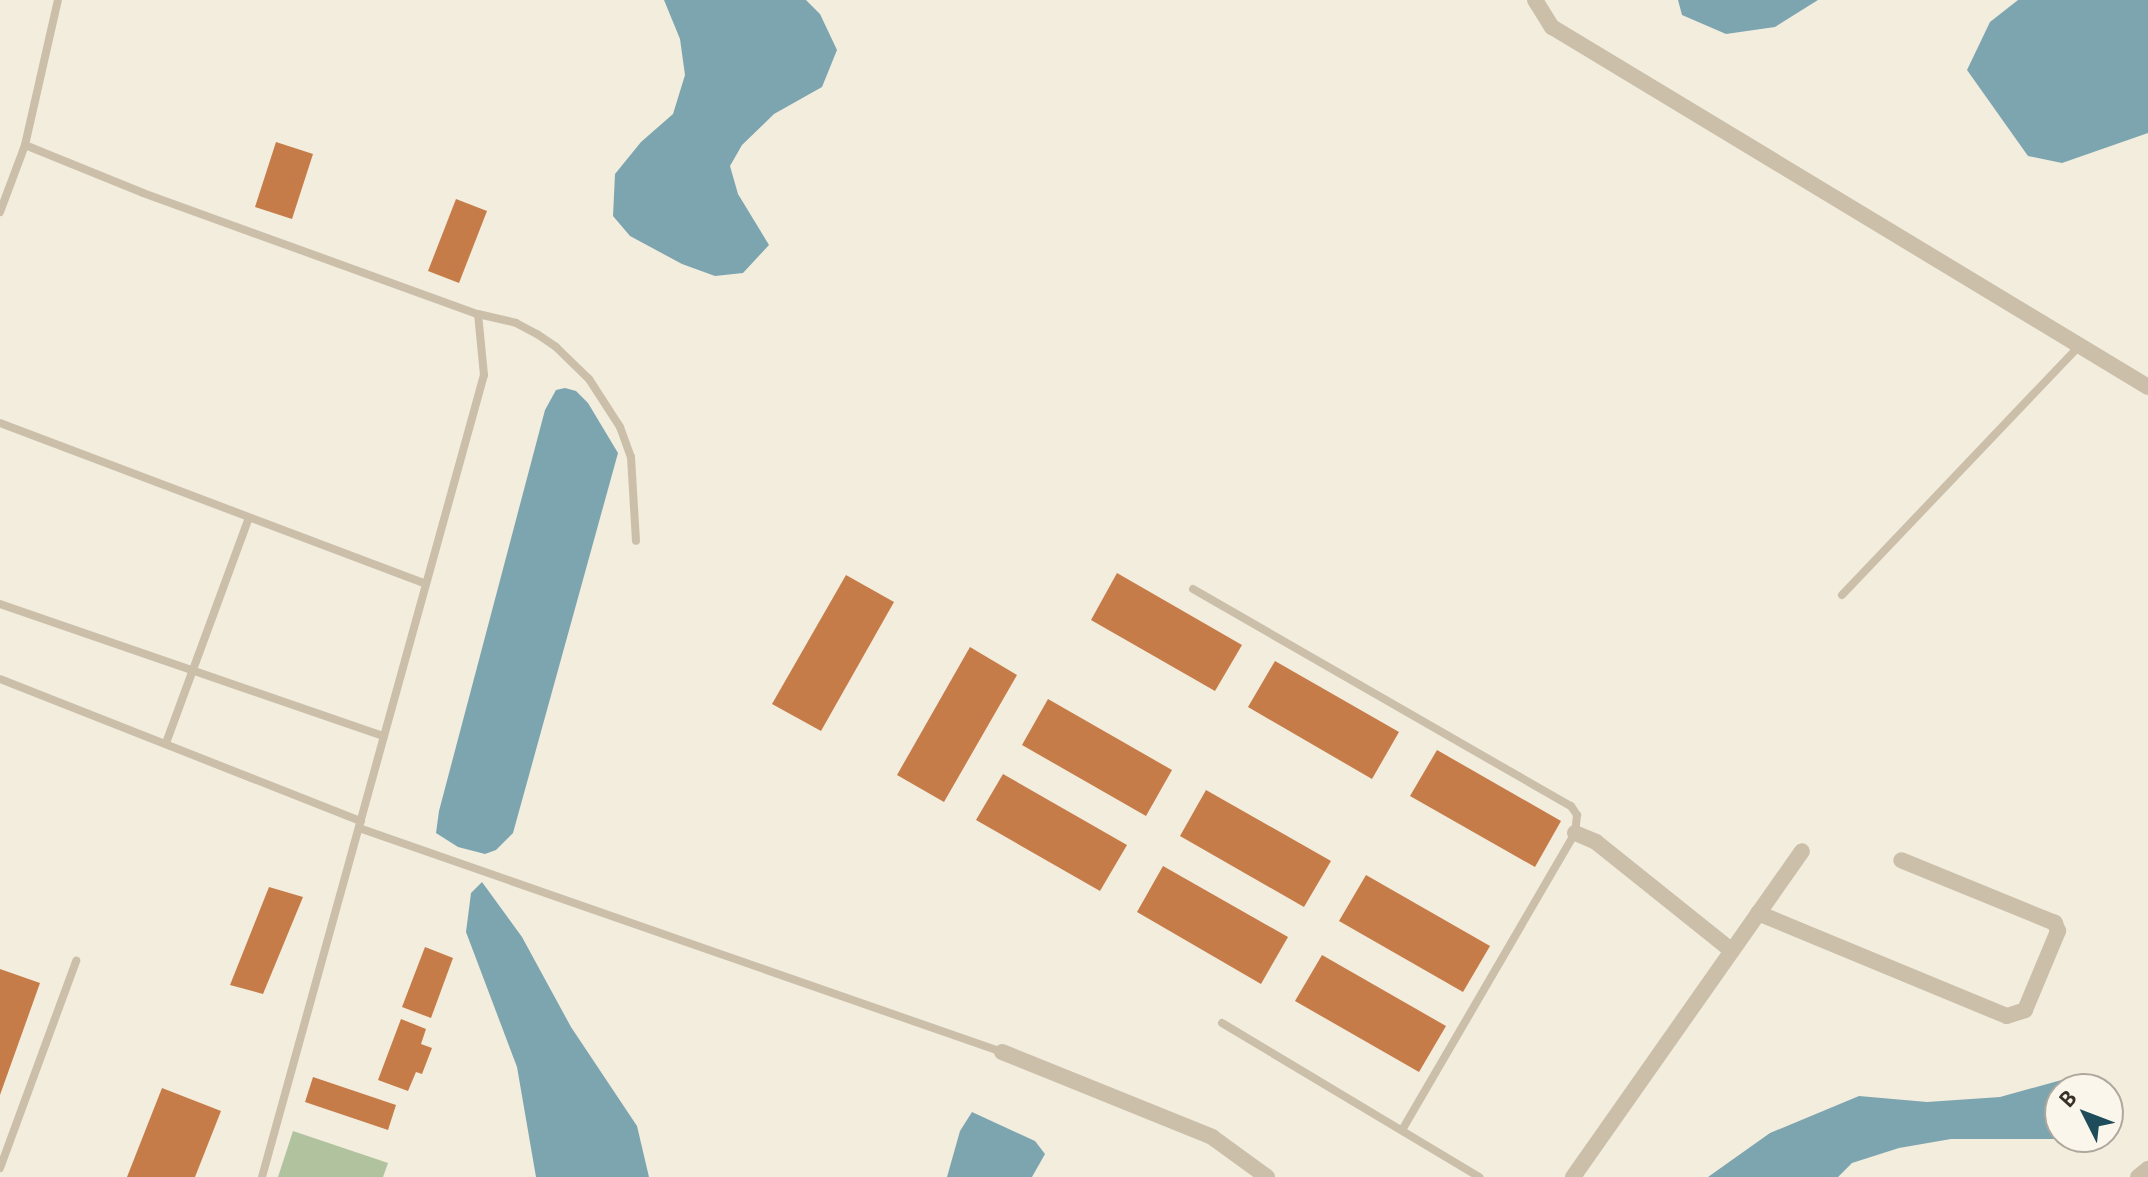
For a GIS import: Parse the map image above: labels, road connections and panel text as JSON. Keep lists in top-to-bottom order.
{
  "north": "top left"
}
